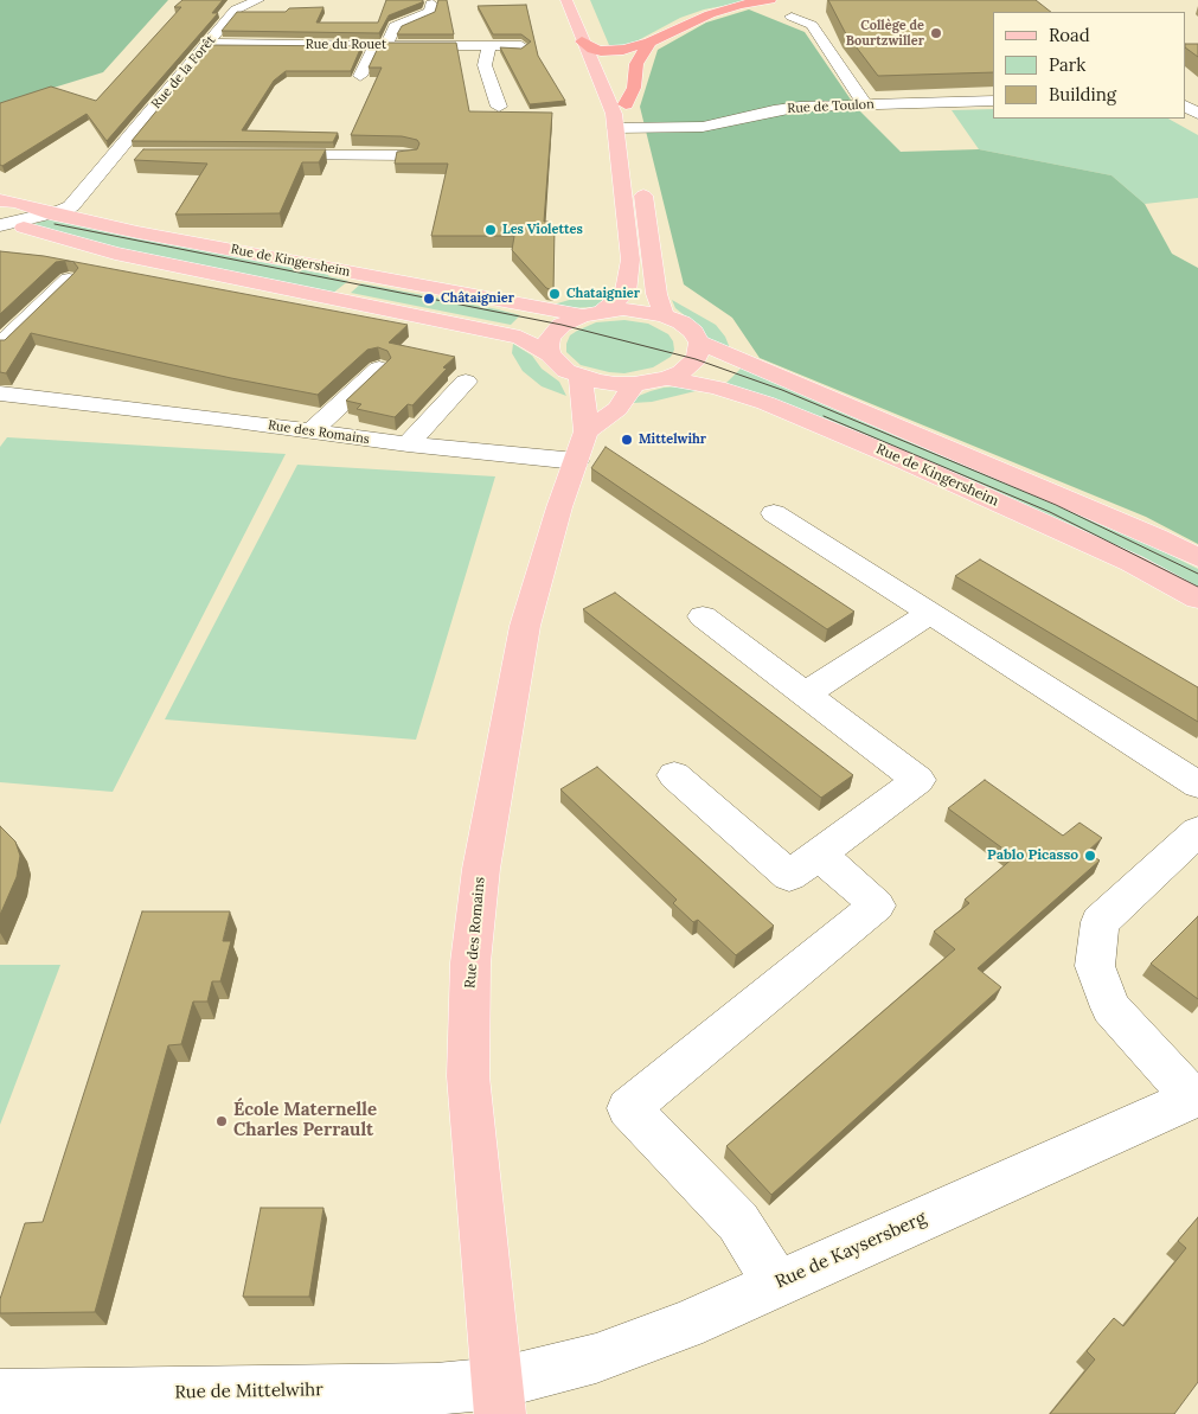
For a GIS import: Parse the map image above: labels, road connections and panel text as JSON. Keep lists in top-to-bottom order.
{
  "streets": {
    "main road": ["Rue de Kingersheim", "Rue des Romains"],
    "street": [
      "Rue du Rouet",
      "Rue de la Forêt",
      "Rue de Toulon",
      "Rue de Kaysersberg",
      "Rue de Mittelwihr"
    ]
  },
  "crossings": [
    ["Rue du Rouet", "Rue de la Forêt"],
    ["Rue de la Forêt", "Rue de Kingersheim"],
    ["Rue de Kingersheim", "Rue des Romains"],
    ["Rue des Romains", "Rue de Kaysersberg"],
    ["Rue des Romains", "Rue de Mittelwihr"],
    ["Rue de Kaysersberg", "Rue de Mittelwihr"]
  ],
  "places": [
    "Collège de Bourtzwiller",
    "Les Violettes",
    "Chataignier",
    "Châtaignier",
    "Mittelwihr",
    "Pablo Picasso",
    "École Maternelle Charles Perrault"
  ],
  "legend": ["Road", "Park", "Building"]
}
